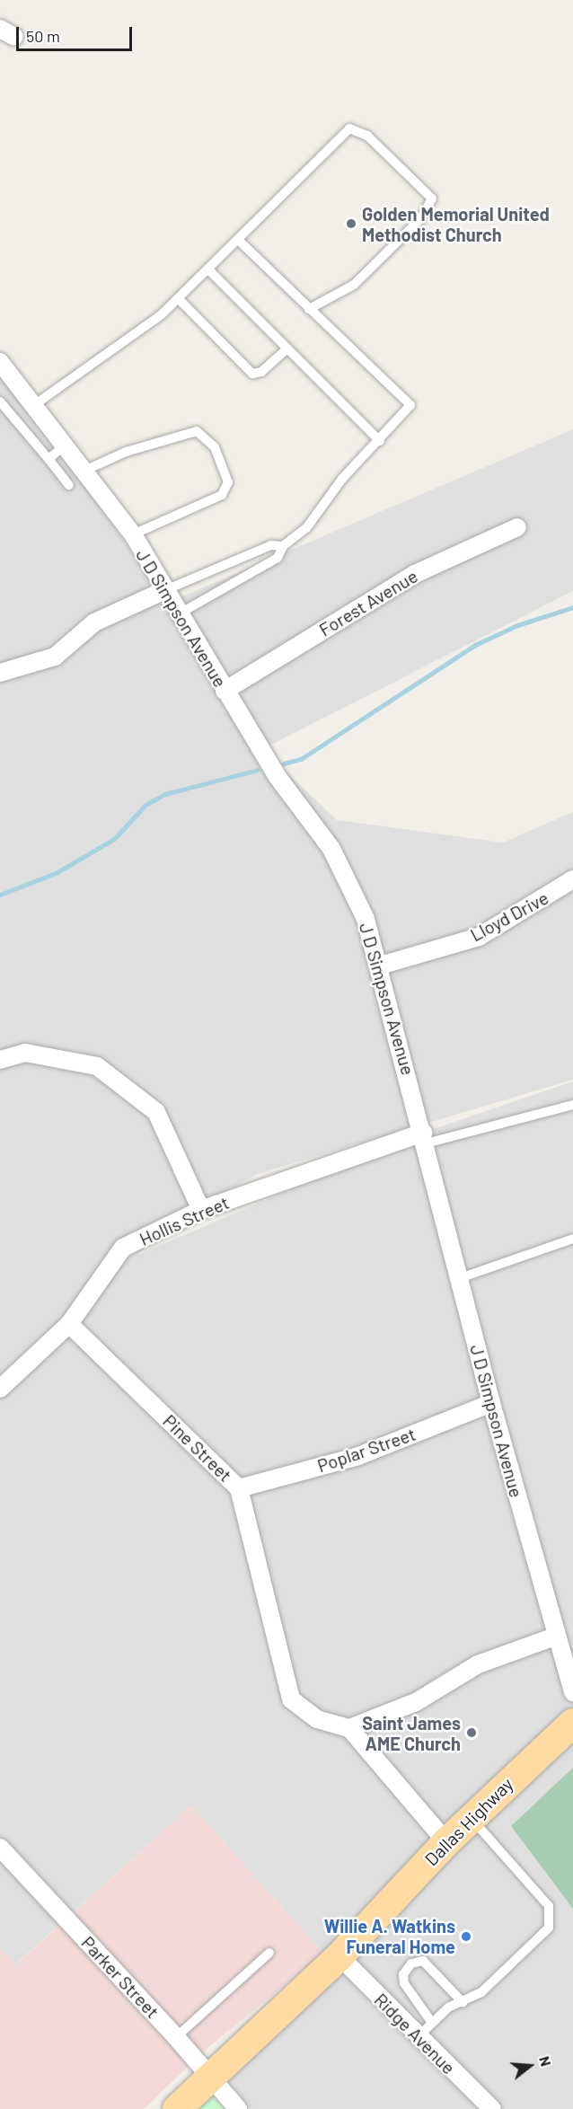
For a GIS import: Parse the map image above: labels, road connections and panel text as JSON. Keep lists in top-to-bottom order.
{
  "streets": {
    "main road": ["Dallas Highway"],
    "street": [
      "Forest Avenue",
      "J D Simpson Avenue",
      "Lloyd Drive",
      "Hollis Street",
      "Pine Street",
      "Poplar Street",
      "Parker Street",
      "Ridge Avenue"
    ]
  },
  "crossings": [
    ["Forest Avenue", "J D Simpson Avenue"],
    ["J D Simpson Avenue", "Lloyd Drive"],
    ["J D Simpson Avenue", "Hollis Street"],
    ["J D Simpson Avenue", "Poplar Street"],
    ["Hollis Street", "Pine Street"],
    ["Pine Street", "Poplar Street"],
    ["Dallas Highway", "Parker Street"],
    ["Dallas Highway", "Ridge Avenue"]
  ],
  "places": ["Golden Memorial United Methodist Church", "Saint James AME Church", "Willie A. Watkins Funeral Home"],
  "scale_bar": "50 m",
  "north": "right"
}
